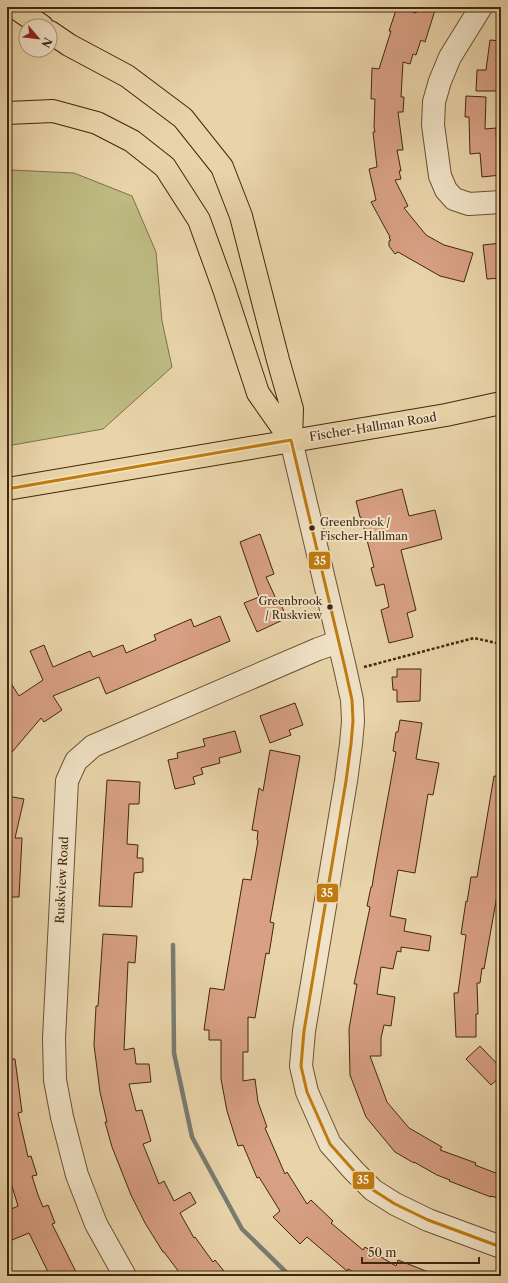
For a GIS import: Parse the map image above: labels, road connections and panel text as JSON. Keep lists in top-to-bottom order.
{
  "streets": {
    "main road": ["Fischer-Hallman Road"],
    "street": ["Ruskview Road"]
  },
  "places": ["Greenbrook / Fischer-Hallman", "Greenbrook / Ruskview"],
  "lines": ["transit line 35"],
  "scale_bar": "50 m",
  "north": "bottom right"
}
